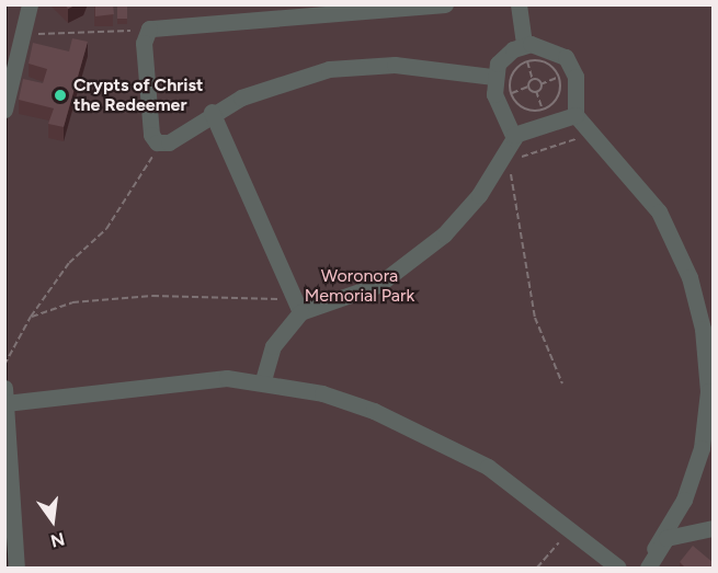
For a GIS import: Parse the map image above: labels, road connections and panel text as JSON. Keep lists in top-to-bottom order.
{
  "parks": ["Woronora Memorial Park"],
  "places": ["Crypts of Christ the Redeemer"],
  "north": "bottom"
}
